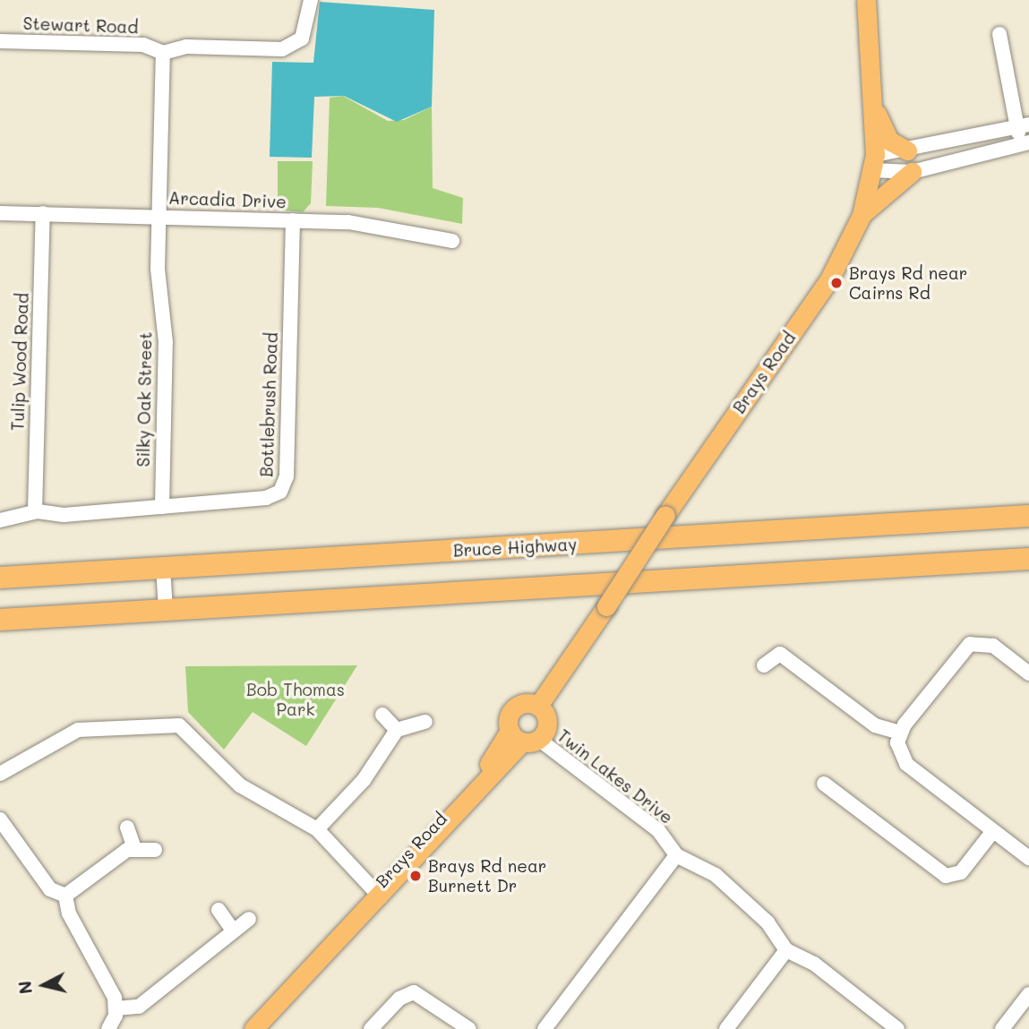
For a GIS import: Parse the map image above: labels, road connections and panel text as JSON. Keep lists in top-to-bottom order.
{
  "streets": {
    "highway": ["Bruce Highway"],
    "main road": ["Brays Road"],
    "street": [
      "Stewart Road",
      "Arcadia Drive",
      "Tulip Wood Road",
      "Silky Oak Street",
      "Bottlebrush Road",
      "Twin Lakes Drive"
    ]
  },
  "crossings": [
    ["Stewart Road", "Silky Oak Street"],
    ["Arcadia Drive", "Tulip Wood Road"],
    ["Arcadia Drive", "Silky Oak Street"],
    ["Arcadia Drive", "Bottlebrush Road"],
    ["Tulip Wood Road", "Bottlebrush Road"],
    ["Brays Road", "Twin Lakes Drive"],
    ["Silky Oak Street", "Bottlebrush Road"]
  ],
  "parks": ["Bob Thomas Park"],
  "places": ["Brays Rd near Cairns Rd", "Brays Rd near Burnett Dr"],
  "north": "left"
}
